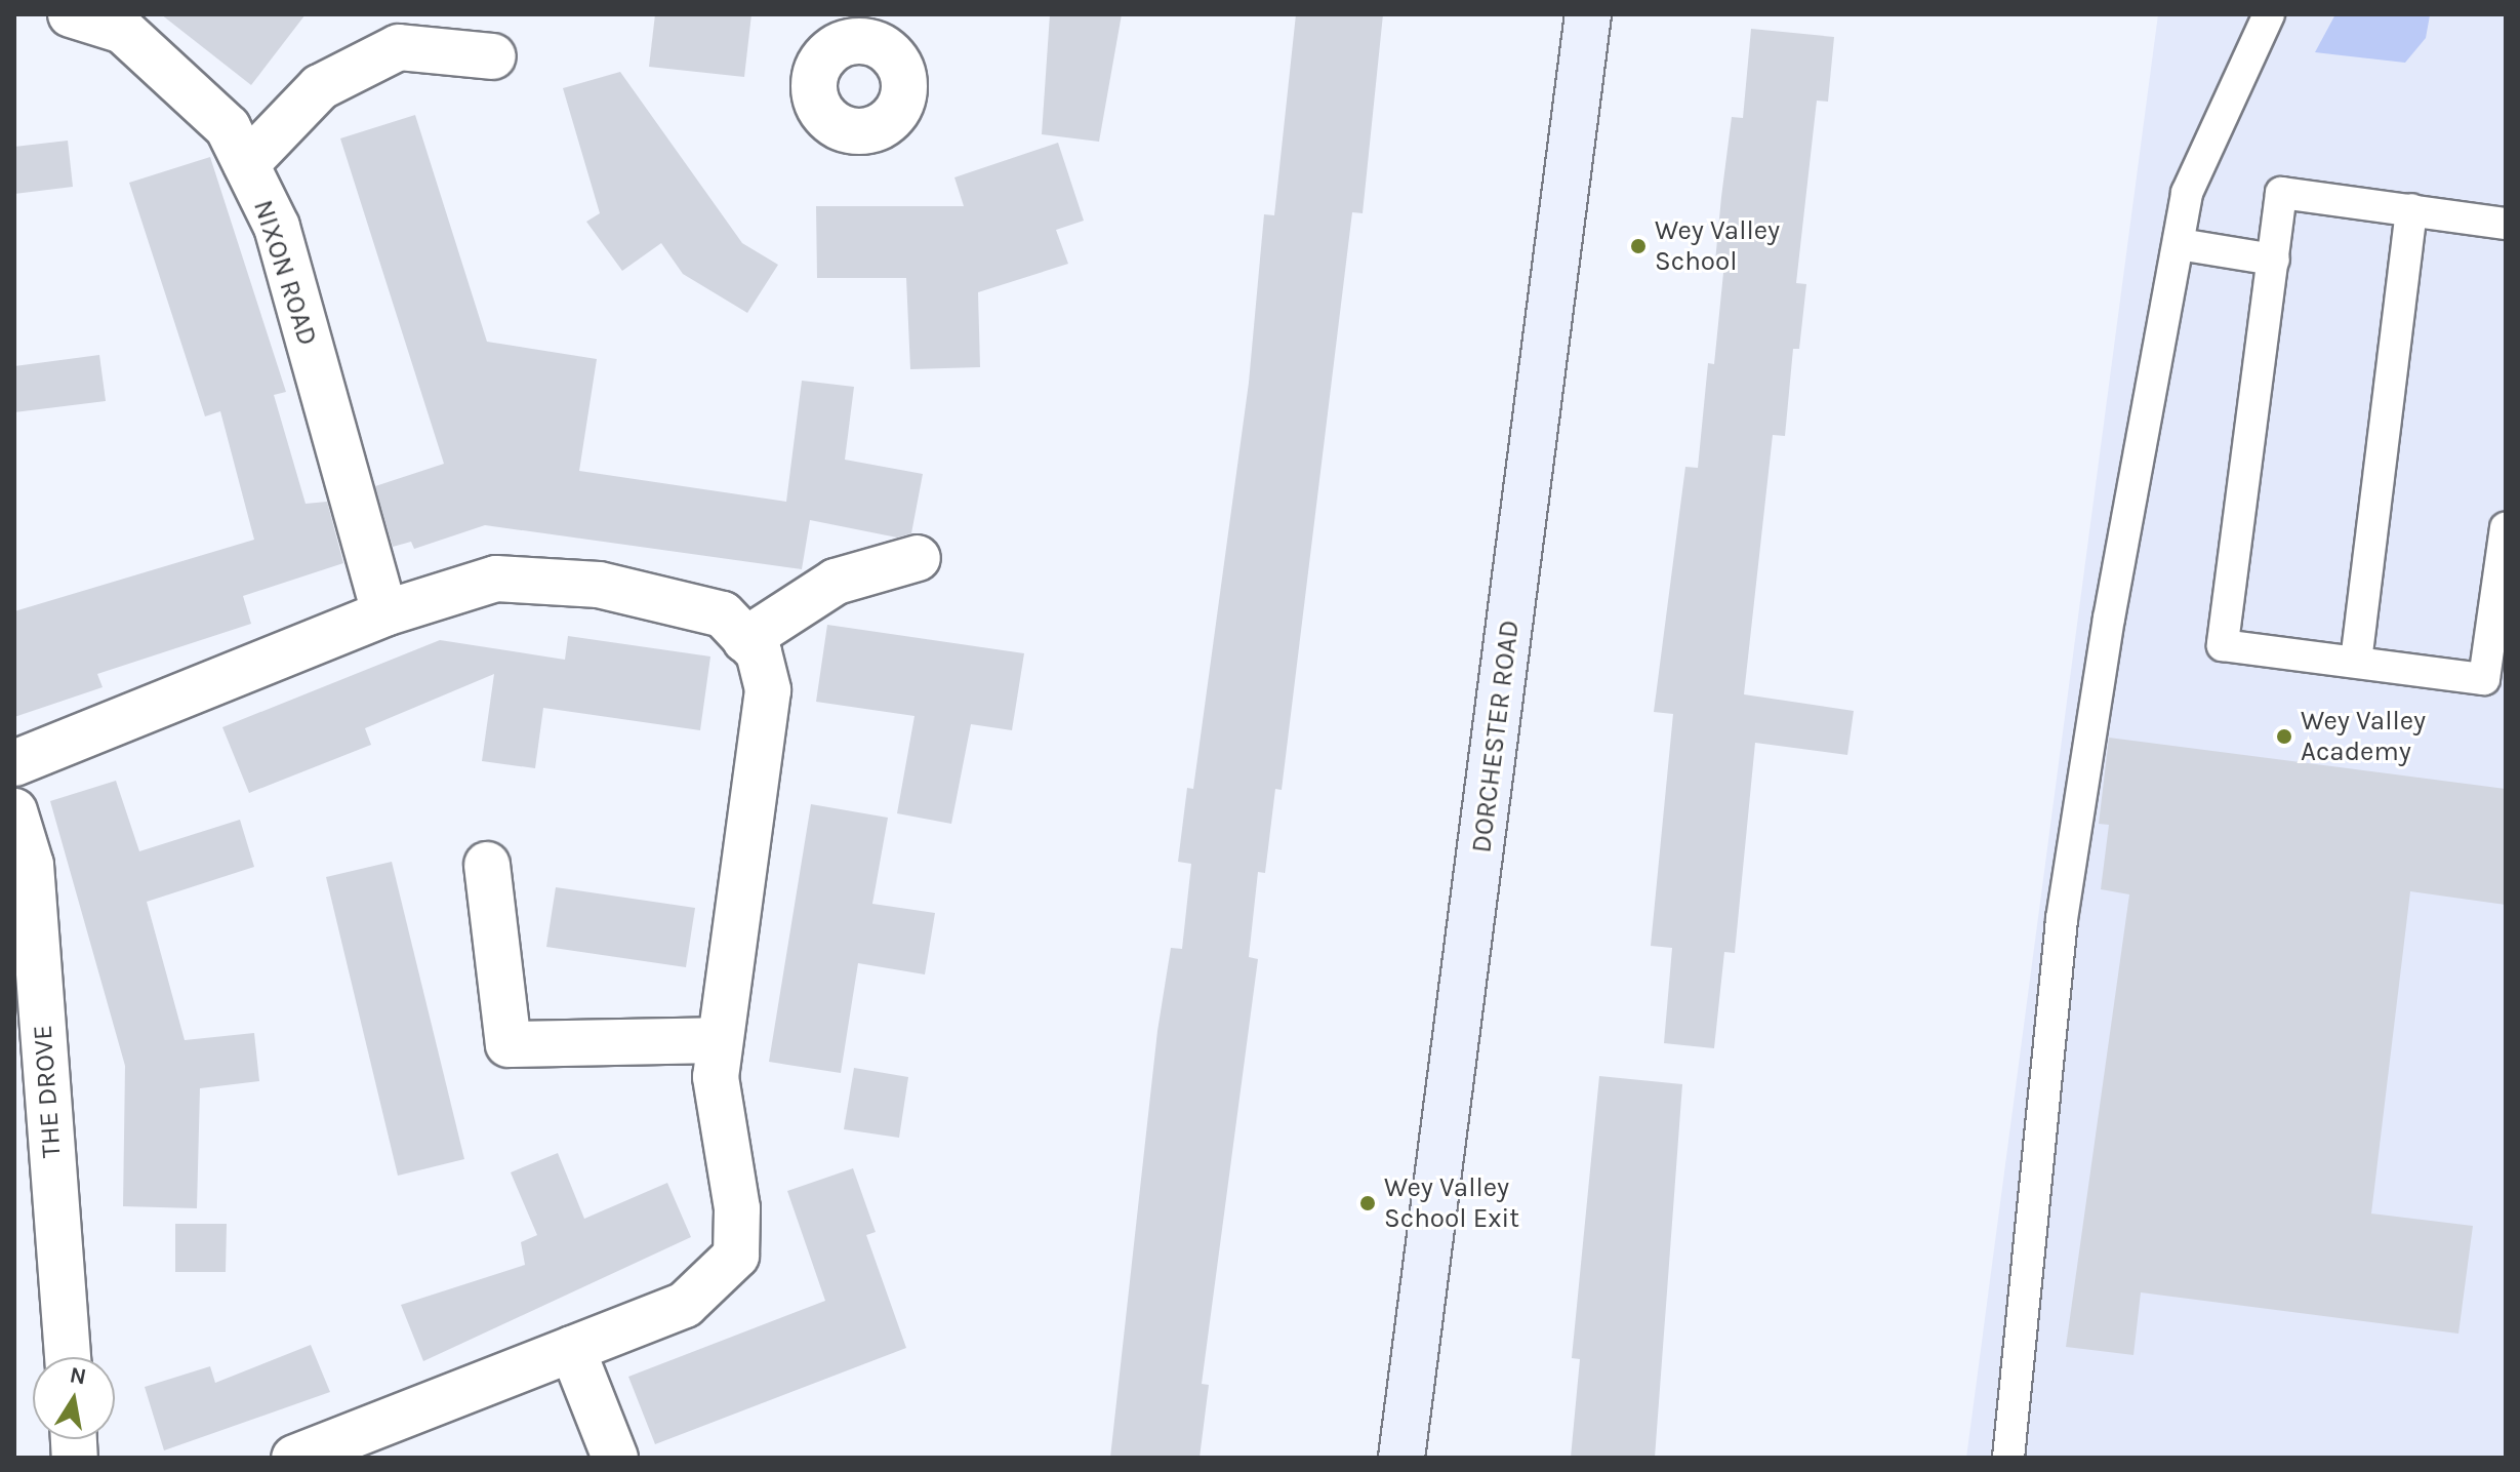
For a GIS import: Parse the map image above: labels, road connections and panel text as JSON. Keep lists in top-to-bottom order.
{
  "streets": {
    "main road": ["DORCHESTER ROAD"],
    "street": ["NIXON ROAD", "THE DROVE"]
  },
  "places": ["Wey Valley School", "Wey Valley Academy", "Wey Valley School Exit"],
  "north": "top"
}
